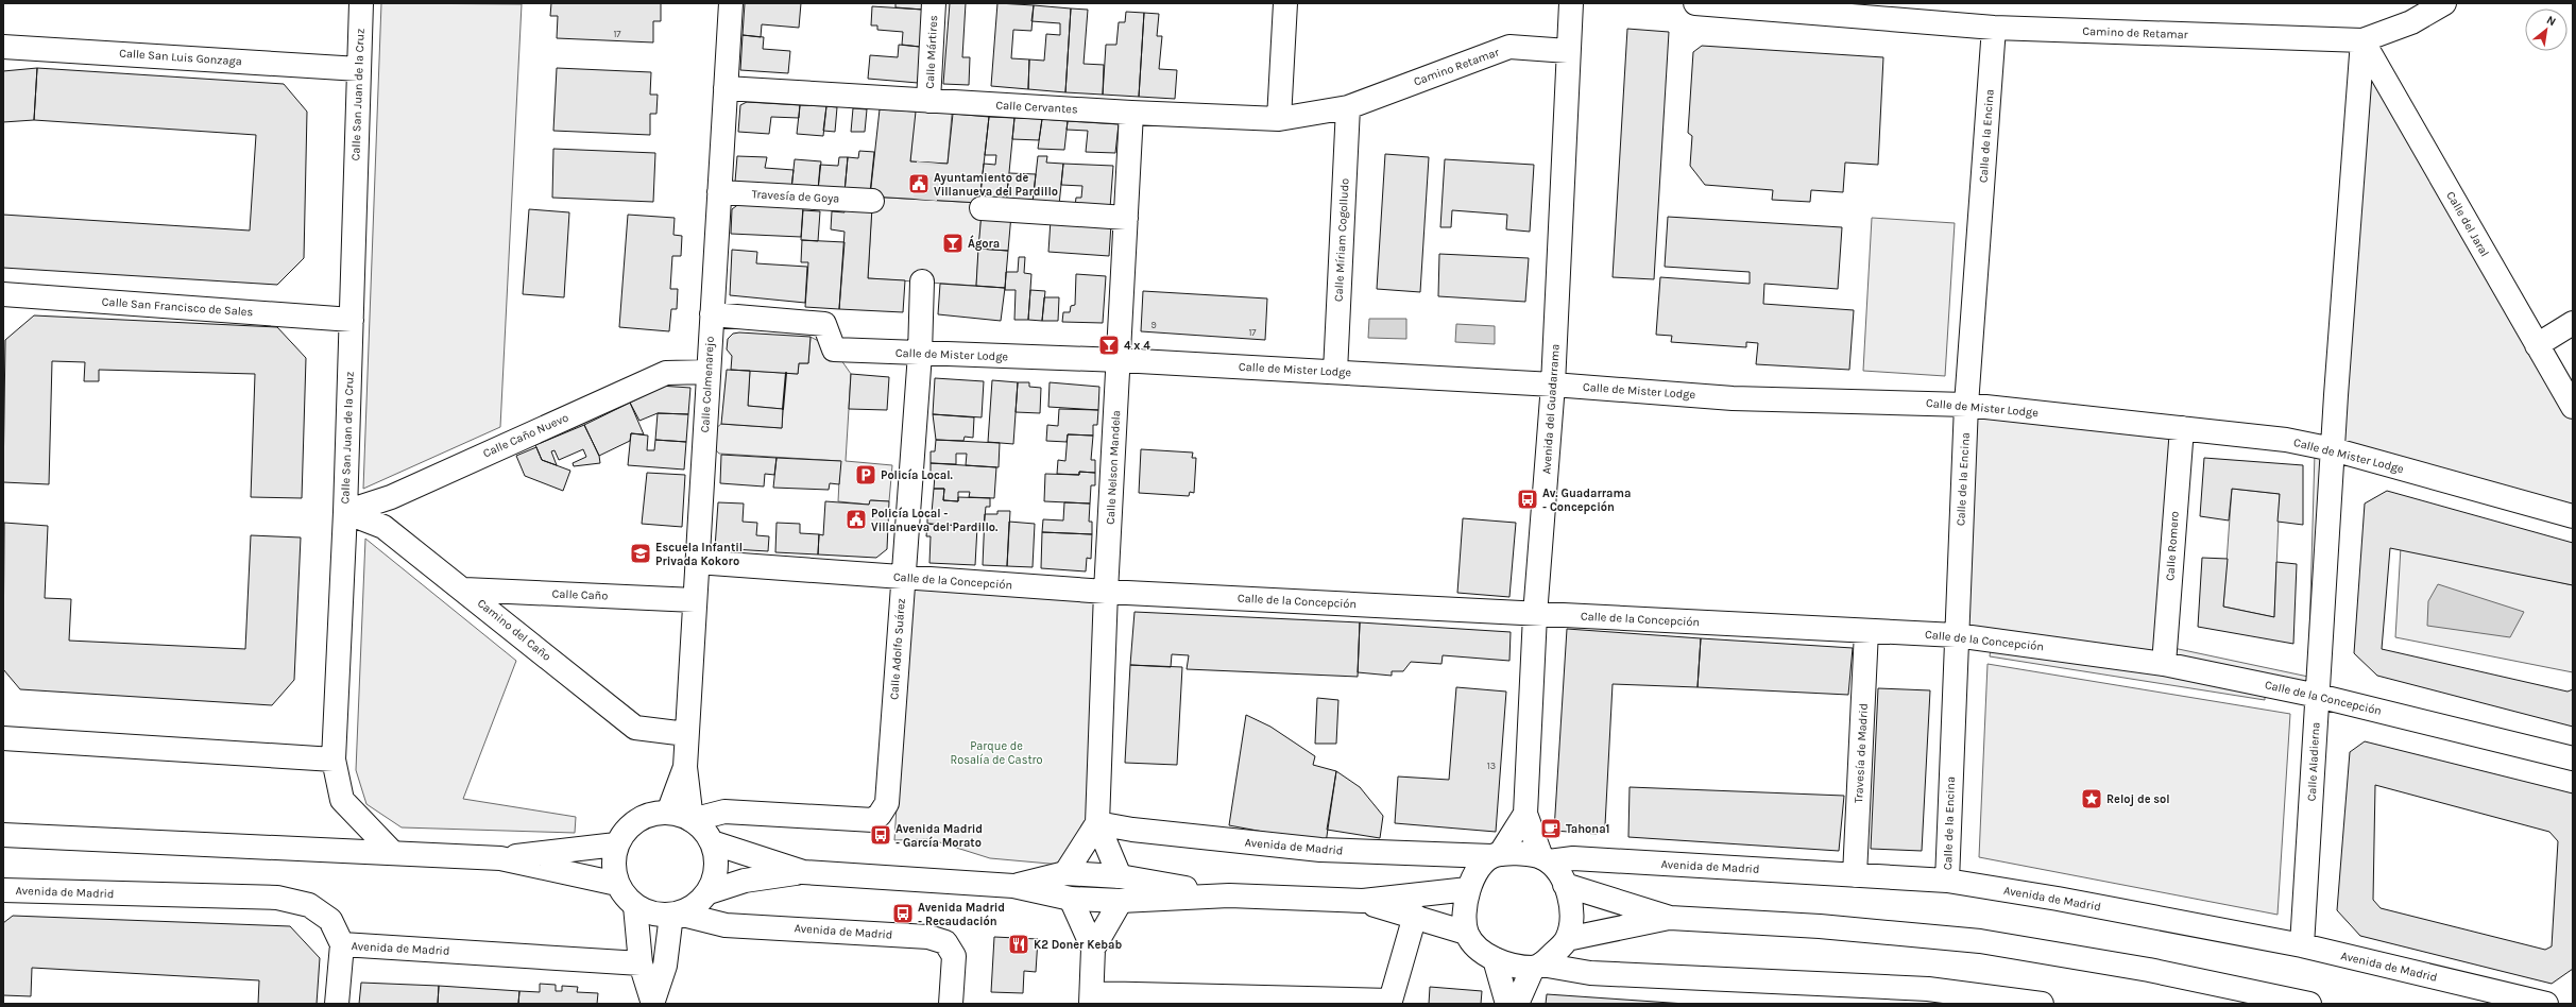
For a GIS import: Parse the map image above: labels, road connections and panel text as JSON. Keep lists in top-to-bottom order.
{
  "streets": {
    "street": [
      "Camino de Retamar",
      "Calle Mártires",
      "Calle San Luis Gonzaga",
      "Camino Retamar",
      "Calle San Juan de la Cruz",
      "Calle Cervantes",
      "Calle de la Encina",
      "Travesía de Goya",
      "Calle del Jaral",
      "Calle Míriam Cogolludo",
      "Calle San Francisco de Sales",
      "Calle de Mister Lodge",
      "Calle Colmenarejo",
      "Avenida del Guadarrama",
      "Calle Caño Nuevo",
      "Calle Nelson Mandela",
      "Calle Romero",
      "Calle de la Concepción",
      "Calle Caño",
      "Camino del Caño",
      "Calle Adolfo Suárez",
      "Travesía de Madrid",
      "Calle Aladierna",
      "Avenida de Madrid"
    ]
  },
  "crossings": [
    ["Camino de Retamar", "Calle de la Encina"],
    ["Camino de Retamar", "Calle del Jaral"],
    ["Camino de Retamar", "Calle Aladierna"],
    ["Calle Mártires", "Calle Cervantes"],
    ["Calle San Luis Gonzaga", "Calle San Juan de la Cruz"],
    ["Camino Retamar", "Calle Cervantes"],
    ["Camino Retamar", "Calle Míriam Cogolludo"],
    ["Camino Retamar", "Avenida del Guadarrama"],
    ["Calle San Juan de la Cruz", "Calle San Francisco de Sales"],
    ["Calle San Juan de la Cruz", "Calle Caño Nuevo"],
    ["Calle San Juan de la Cruz", "Camino del Caño"],
    ["Calle Cervantes", "Calle Míriam Cogolludo"],
    ["Calle Cervantes", "Calle Colmenarejo"],
    ["Calle Cervantes", "Calle Nelson Mandela"],
    ["Calle de la Encina", "Calle de Mister Lodge"],
    ["Calle de la Encina", "Calle de la Concepción"],
    ["Calle de la Encina", "Avenida de Madrid"],
    ["Travesía de Goya", "Calle Colmenarejo"],
    ["Calle del Jaral", "Calle Aladierna"],
    ["Calle Míriam Cogolludo", "Calle de Mister Lodge"],
    ["Calle de Mister Lodge", "Calle Colmenarejo"],
    ["Calle de Mister Lodge", "Avenida del Guadarrama"],
    ["Calle de Mister Lodge", "Calle Nelson Mandela"],
    ["Calle de Mister Lodge", "Calle Romero"],
    ["Calle de Mister Lodge", "Calle Adolfo Suárez"],
    ["Calle de Mister Lodge", "Calle Aladierna"],
    ["Calle Colmenarejo", "Calle Caño Nuevo"],
    ["Calle Colmenarejo", "Calle de la Concepción"],
    ["Calle Colmenarejo", "Calle Caño"],
    ["Calle Colmenarejo", "Camino del Caño"],
    ["Calle Colmenarejo", "Calle Adolfo Suárez"],
    ["Calle Colmenarejo", "Avenida de Madrid"],
    ["Avenida del Guadarrama", "Calle de la Concepción"],
    ["Avenida del Guadarrama", "Avenida de Madrid"],
    ["Calle Caño Nuevo", "Camino del Caño"],
    ["Calle Nelson Mandela", "Calle de la Concepción"],
    ["Calle Nelson Mandela", "Avenida de Madrid"],
    ["Calle Romero", "Calle de la Concepción"],
    ["Calle de la Concepción", "Calle Adolfo Suárez"],
    ["Calle de la Concepción", "Travesía de Madrid"],
    ["Calle de la Concepción", "Calle Aladierna"],
    ["Calle Caño", "Camino del Caño"],
    ["Calle Adolfo Suárez", "Avenida de Madrid"],
    ["Travesía de Madrid", "Avenida de Madrid"],
    ["Calle Aladierna", "Avenida de Madrid"]
  ],
  "parks": ["Parque de Rosalía de Castro"],
  "places": {
    "public building": ["Ayuntamiento de Villanueva del Pardillo", "Policía Local - Villanueva del Pardillo."],
    "bar": ["Ágora", "4 x 4"],
    "parking": ["Policía Local."],
    "bus stop": ["Av. Guadarrama - Concepción", "Avenida Madrid - García Morato", "Avenida Madrid - Recaudación"],
    "school or university": ["Escuela Infantil Privada Kokoro"],
    "place": ["Reloj de sol"],
    "cafe": ["Tahona1"],
    "restaurant": ["K2 Doner Kebab"]
  },
  "house_numbers": [
    "17",
    "9",
    "17",
    "13"
  ],
  "north": "top right"
}
